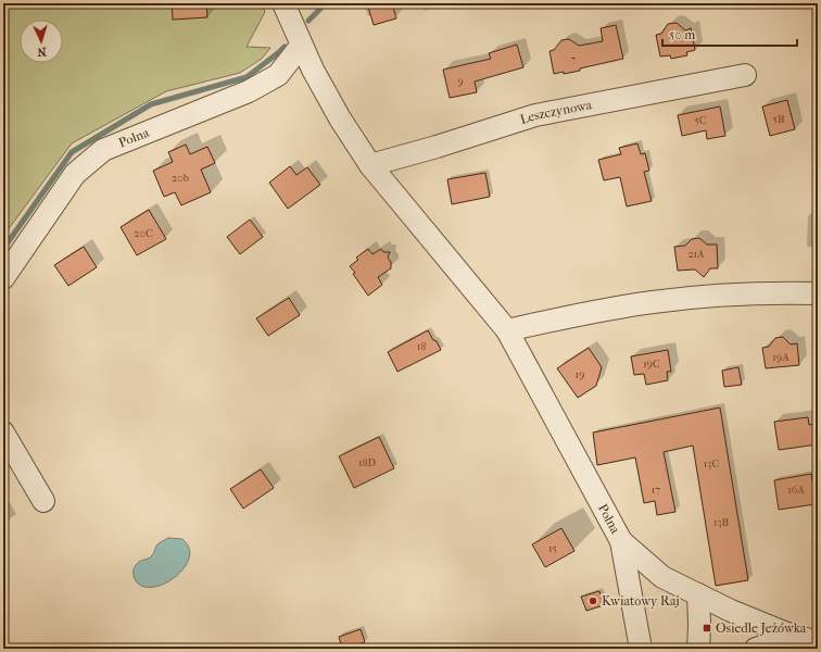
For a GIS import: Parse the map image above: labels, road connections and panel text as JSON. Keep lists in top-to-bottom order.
{
  "streets": {
    "street": ["Leszczynowa", "Polna"]
  },
  "crossings": [
    ["Leszczynowa", "Polna"]
  ],
  "places": {
    "other": ["Kwiatowy Raj"],
    "transit": ["Osiedle Jeżówka"]
  },
  "house_numbers": [
    "7",
    "9",
    "5B",
    "5C",
    "20b",
    "20C",
    "21A",
    "18",
    "19A",
    "19C",
    "19",
    "18D",
    "13C",
    "17",
    "16A",
    "13B",
    "15"
  ],
  "scale_bar": "50 m",
  "north": "bottom"
}
